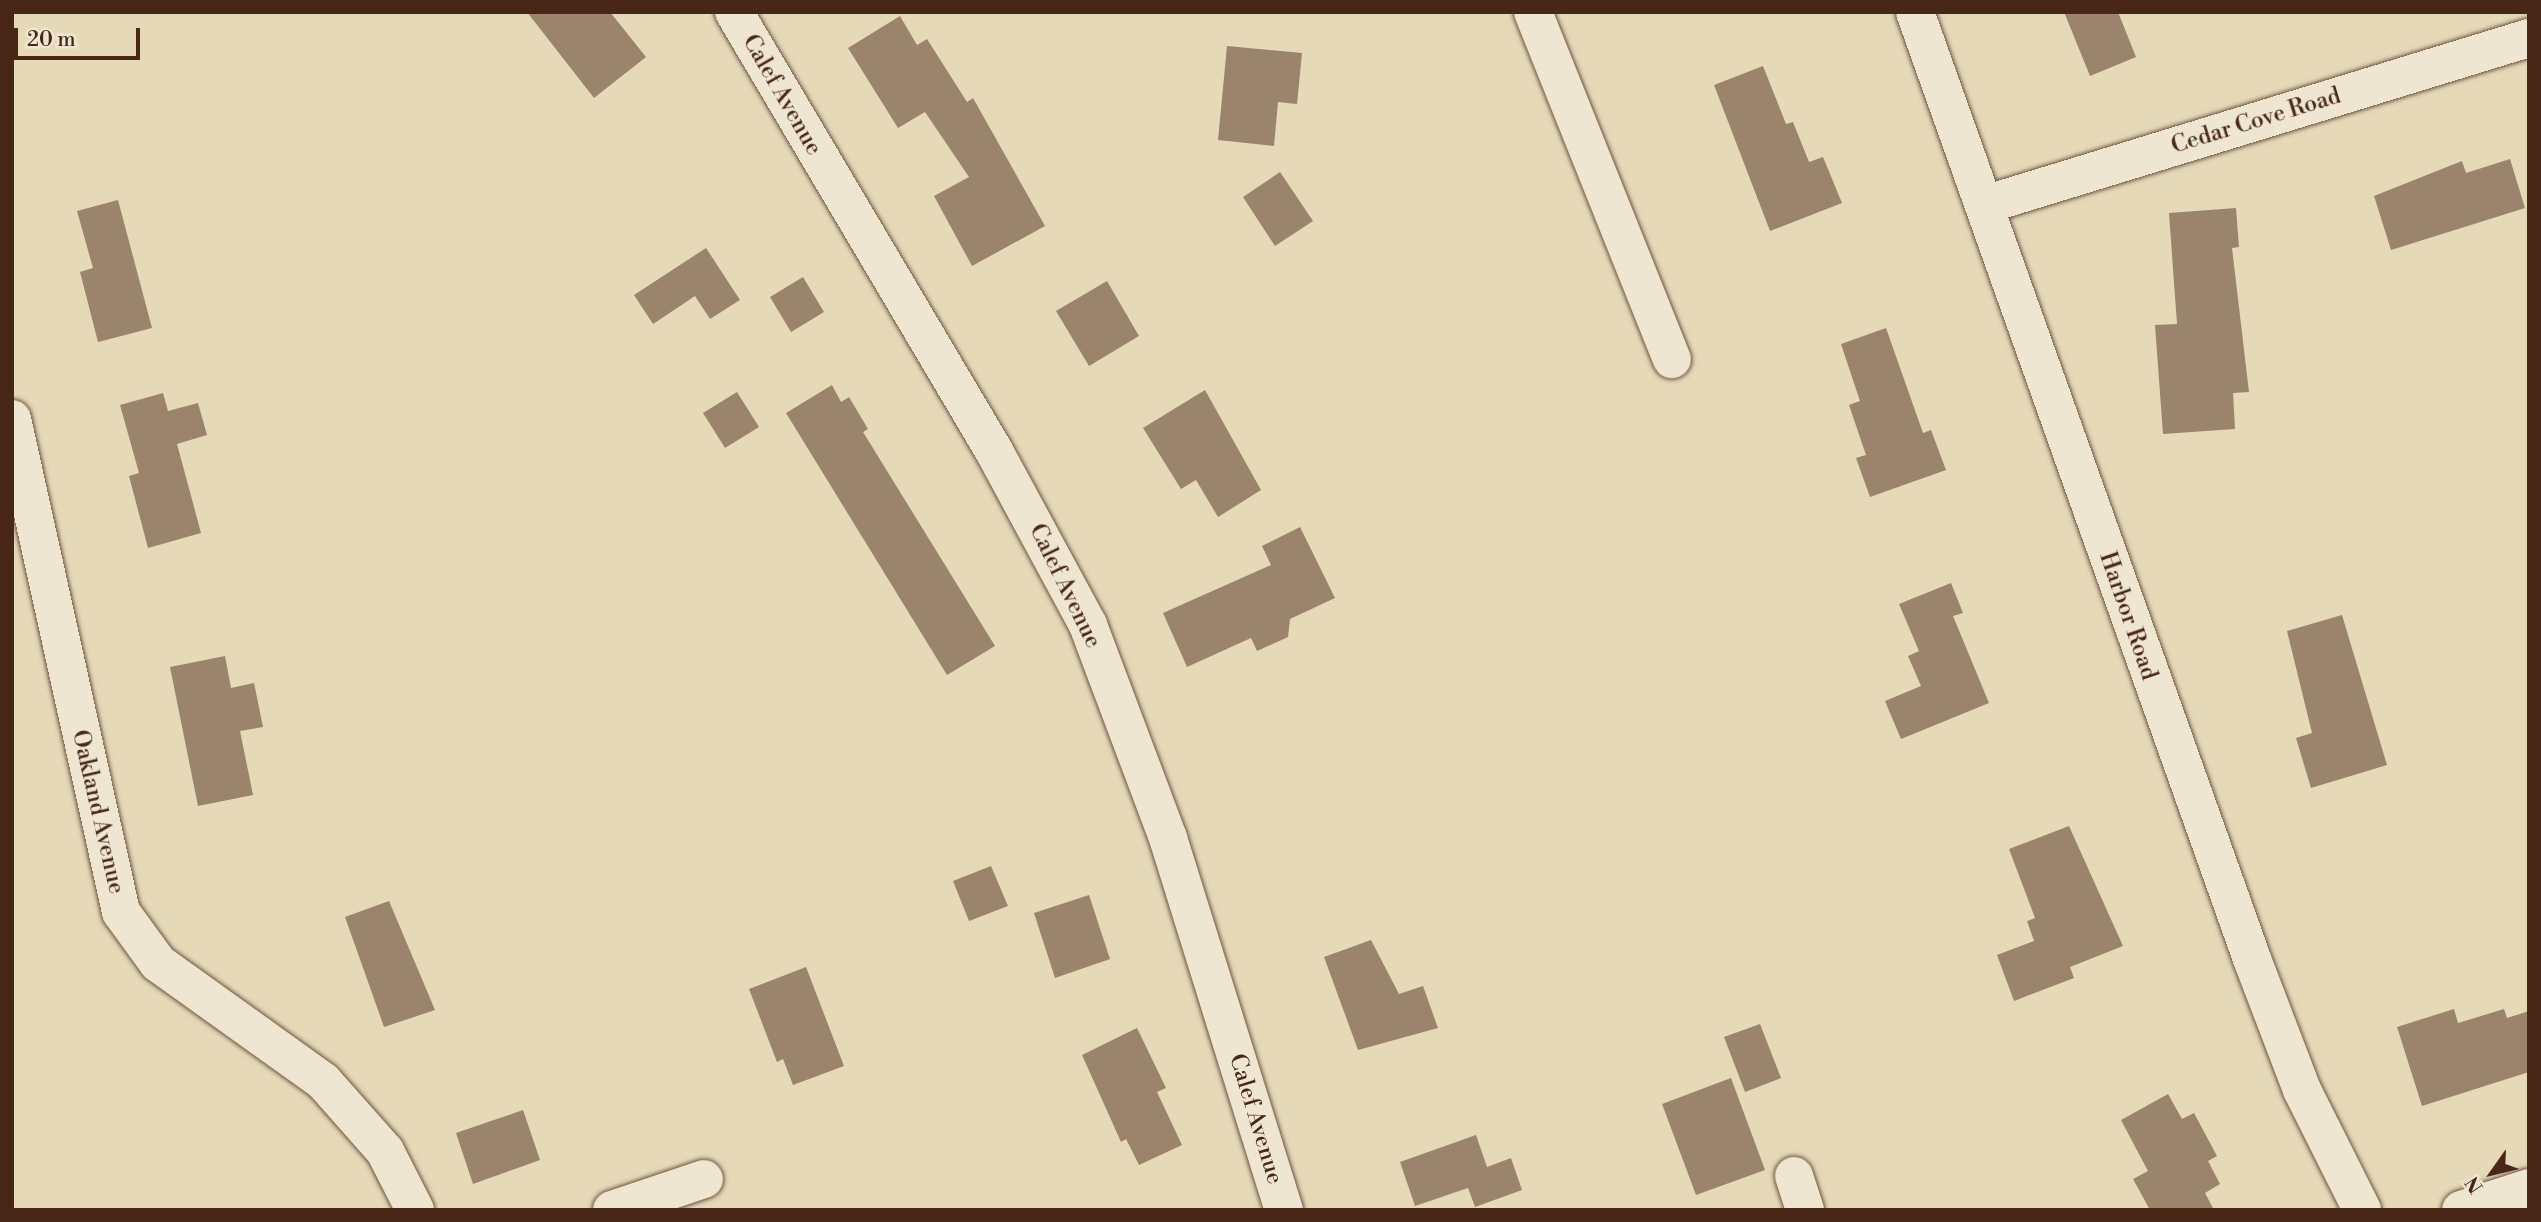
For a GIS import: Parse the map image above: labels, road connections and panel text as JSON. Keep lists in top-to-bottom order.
{
  "streets": {
    "street": [
      "Calef Avenue",
      "Cedar Cove Road",
      "Harbor Road",
      "Oakland Avenue"
    ]
  },
  "crossings": [
    ["Cedar Cove Road", "Harbor Road"]
  ],
  "scale_bar": "20 m",
  "north": "bottom left"
}
